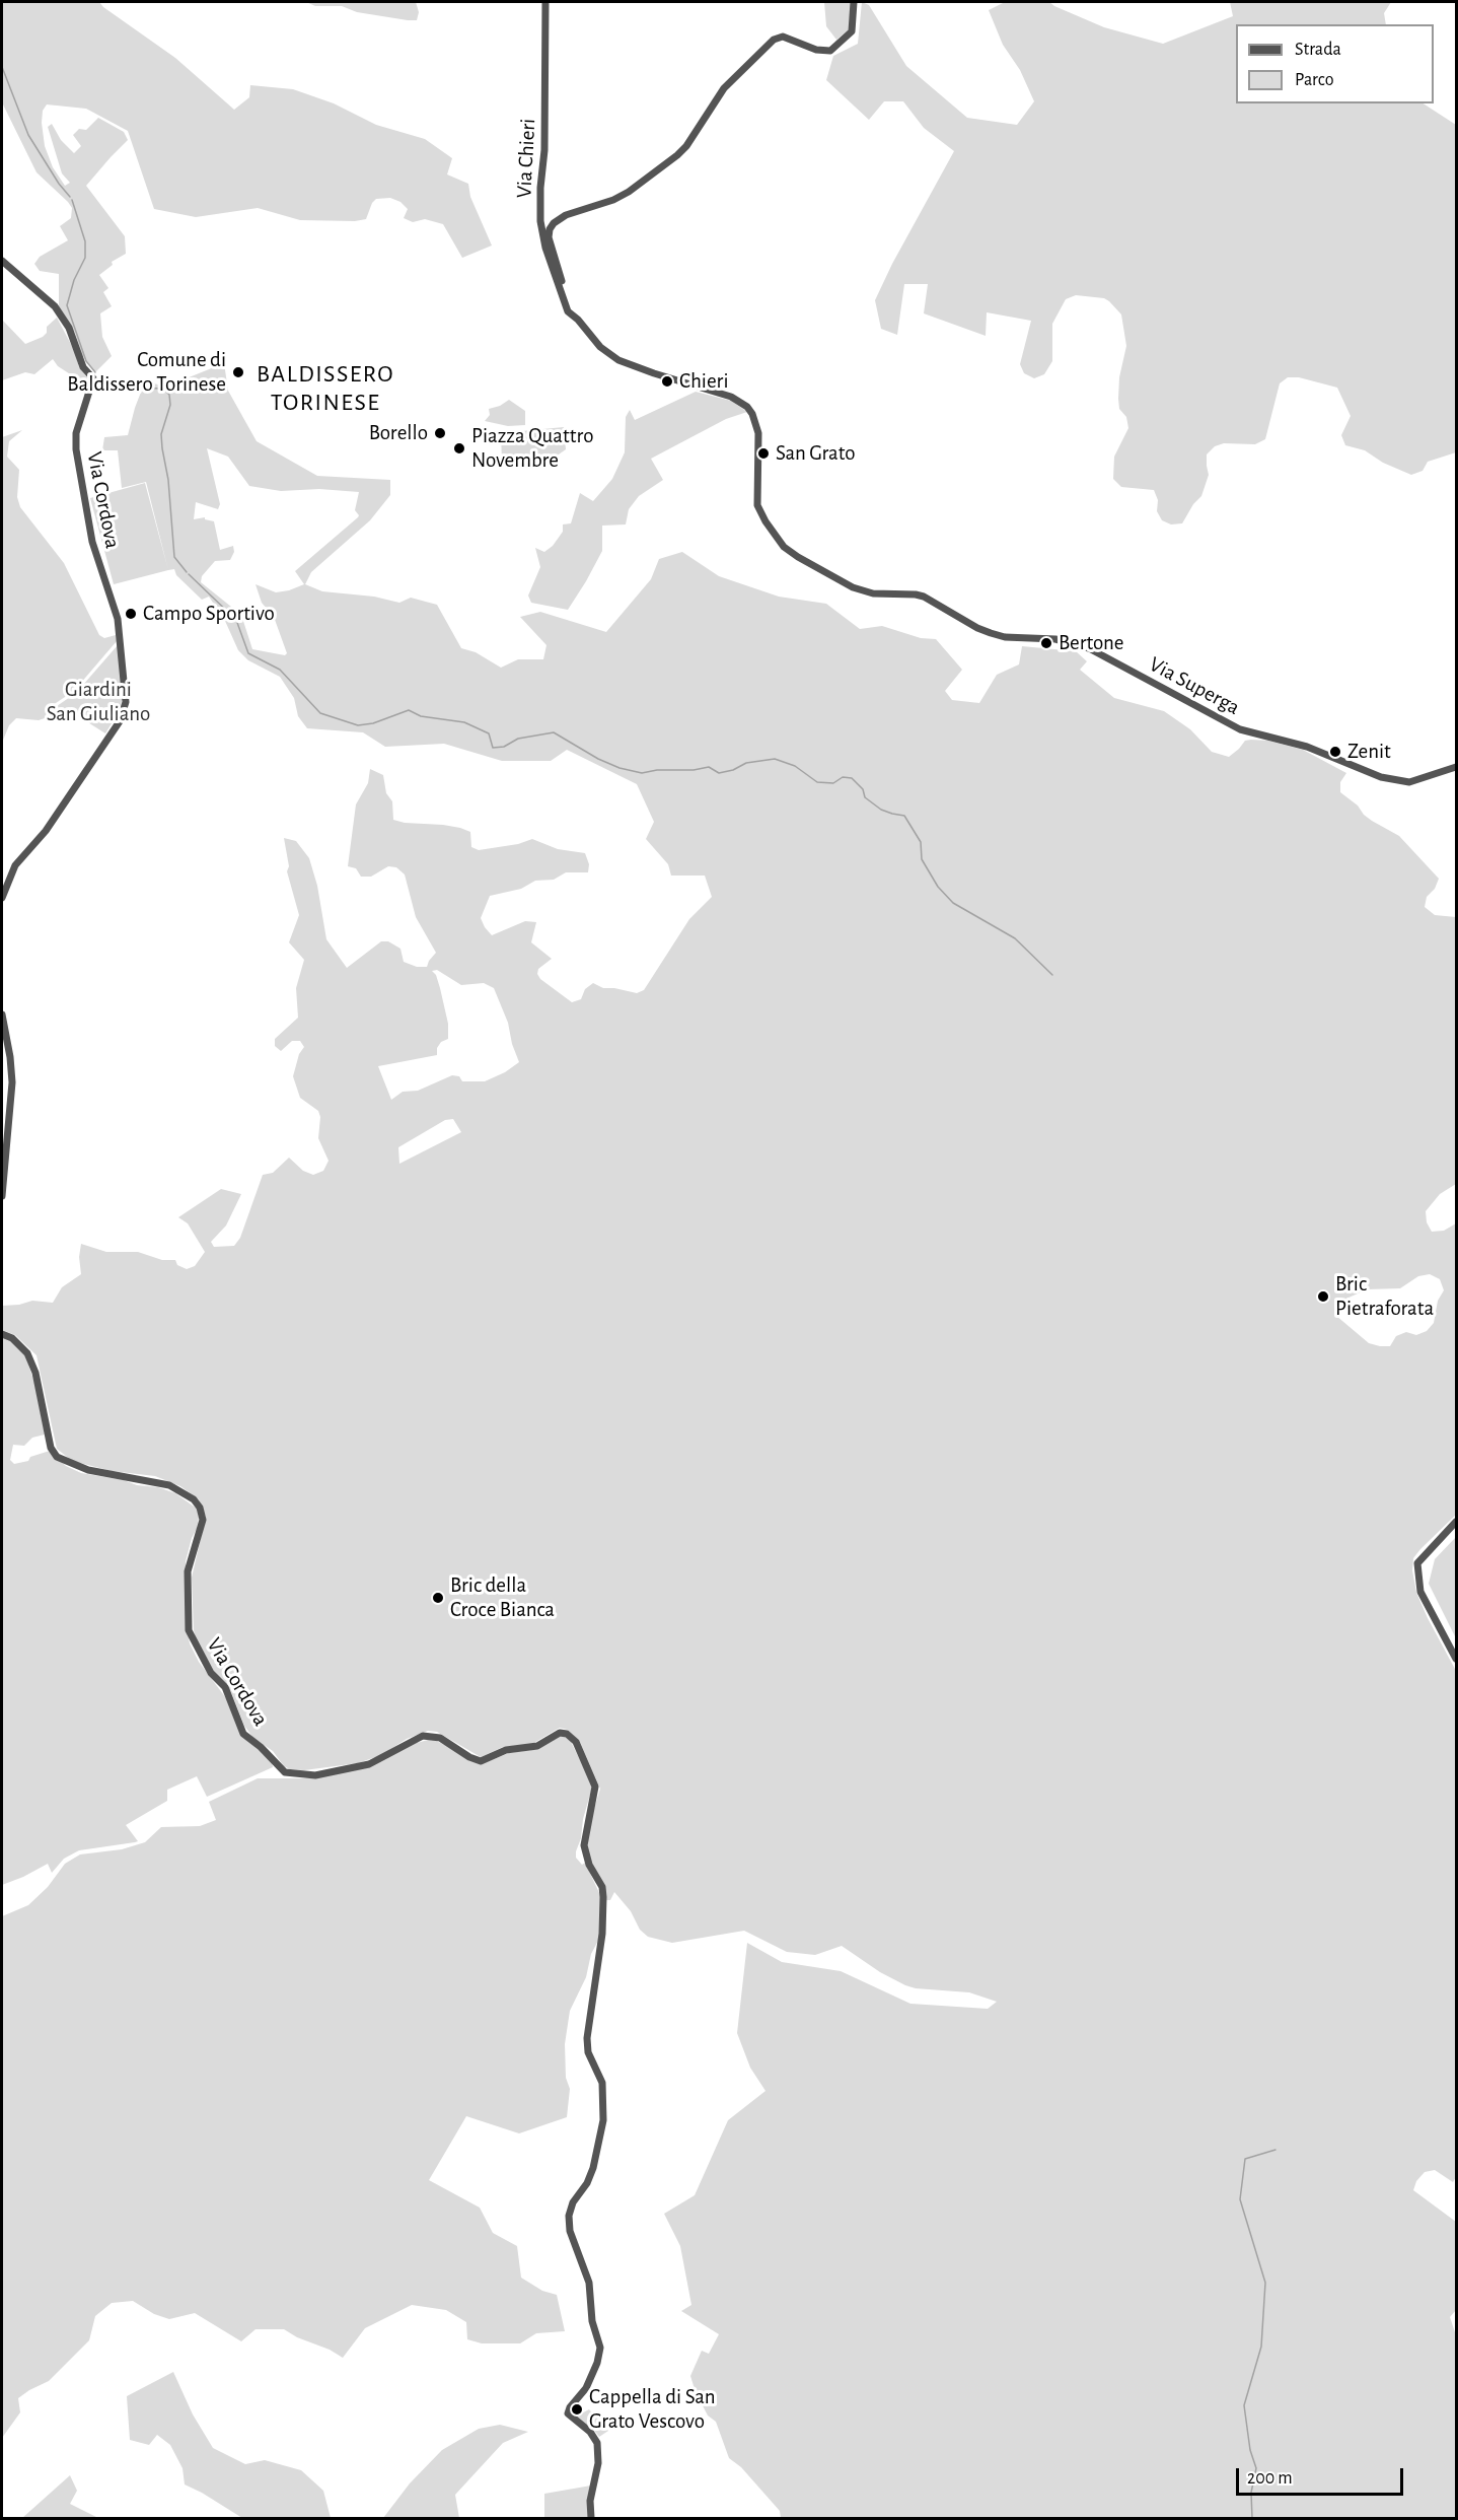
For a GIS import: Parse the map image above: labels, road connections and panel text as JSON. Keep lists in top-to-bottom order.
{
  "streets": {
    "street": ["Via Chieri", "Via Cordova", "Via Superga"]
  },
  "crossings": [
    ["Via Chieri", "Via Superga"]
  ],
  "districts": ["BALDISSERO TORINESE"],
  "parks": ["Giardini San Giuliano"],
  "places": [
    "Comune di Baldissero Torinese",
    "Chieri",
    "Borello",
    "Piazza Quattro Novembre",
    "San Grato",
    "Campo Sportivo",
    "Bertone",
    "Zenit",
    "Bric Pietraforata",
    "Bric della Croce Bianca",
    "Cappella di San Grato Vescovo"
  ],
  "legend": ["Strada", "Parco"],
  "scale_bar": "200 m"
}
